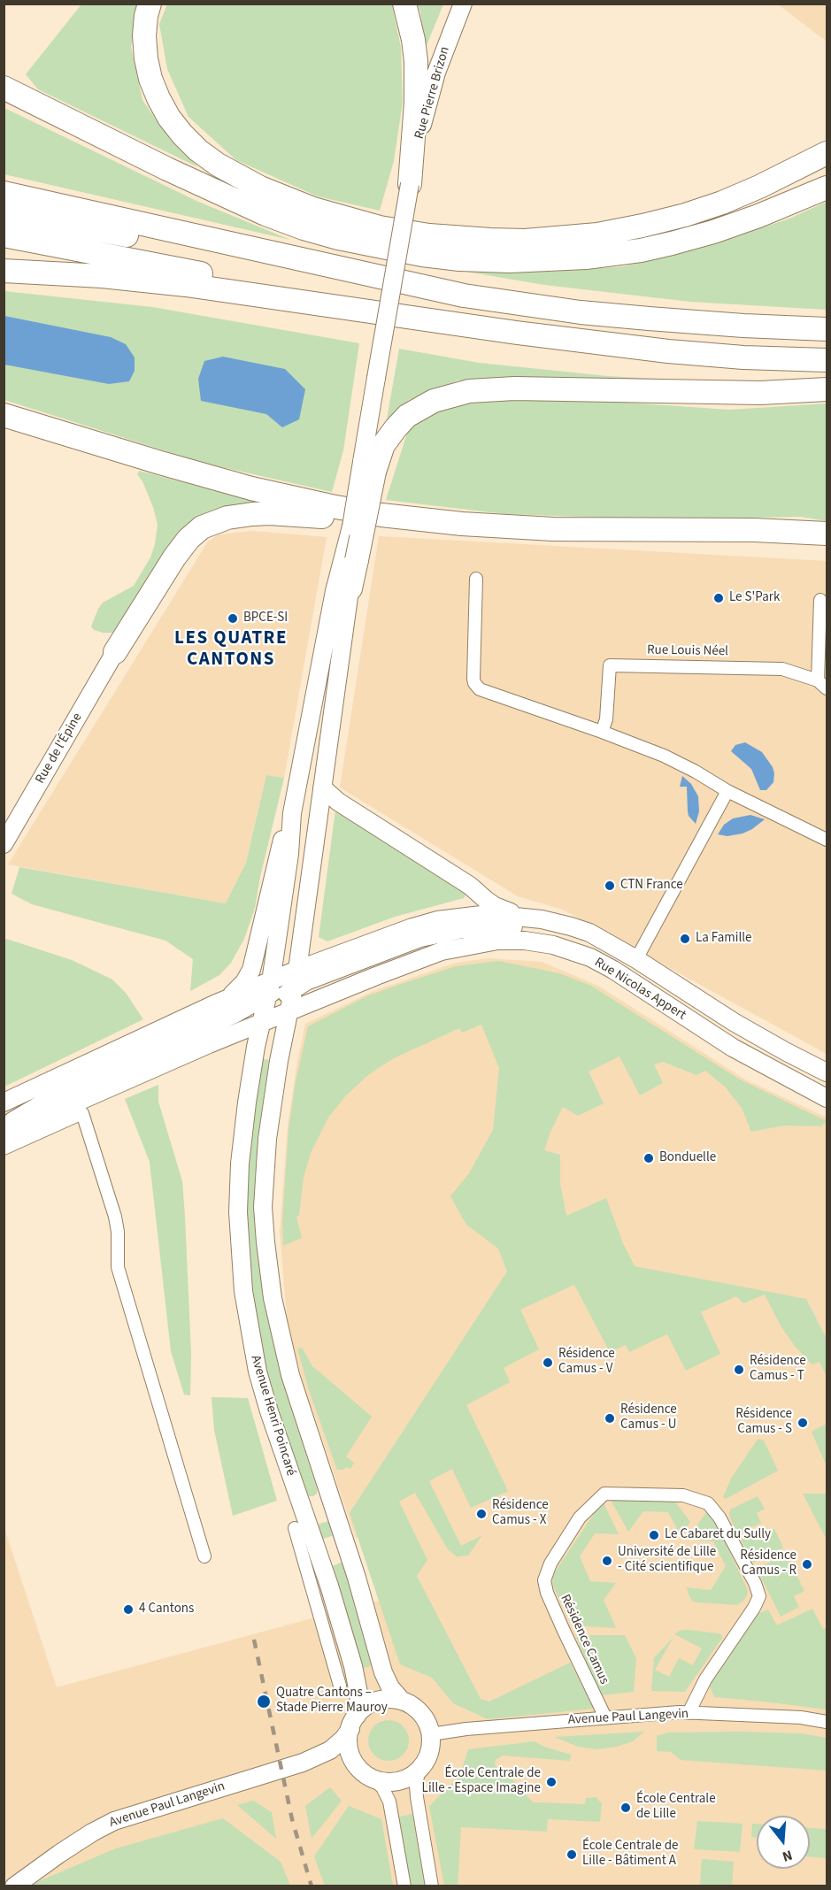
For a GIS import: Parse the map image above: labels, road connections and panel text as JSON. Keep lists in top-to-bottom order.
{
  "streets": {
    "main road": [
      "Rue Pierre Brizon",
      "Rue de l'Épine",
      "Rue Nicolas Appert",
      "Avenue Henri Poincaré",
      "Avenue Paul Langevin"
    ],
    "street": ["Rue Louis Néel", "Résidence Camus"]
  },
  "crossings": [
    ["Rue Pierre Brizon", "Avenue Henri Poincaré"],
    ["Rue Nicolas Appert", "Avenue Henri Poincaré"],
    ["Avenue Henri Poincaré", "Avenue Paul Langevin"],
    ["Résidence Camus", "Avenue Paul Langevin"]
  ],
  "districts": ["LES QUATRE CANTONS"],
  "places": [
    "Le S'Park",
    "BPCE-SI",
    "CTN France",
    "La Famille",
    "Bonduelle",
    "Résidence Camus - V",
    "Résidence Camus - T",
    "Résidence Camus - U",
    "Résidence Camus - S",
    "Résidence Camus - X",
    "Le Cabaret du Sully",
    "Université de Lille ‐ Cité scientifique",
    "Résidence Camus - R",
    "4 Cantons",
    "Quatre Cantons – Stade Pierre Mauroy",
    "École Centrale de Lille - Espace Imagine",
    "École Centrale de Lille",
    "École Centrale de Lille - Bâtiment A"
  ],
  "north": "bottom"
}
